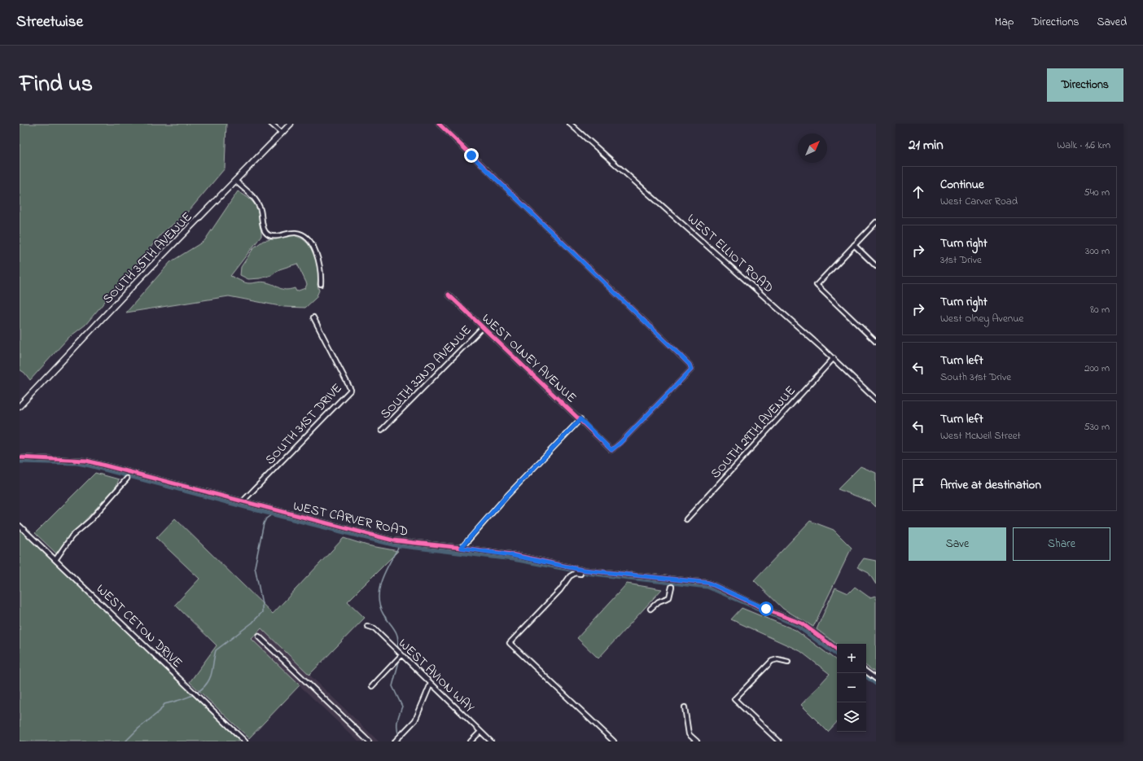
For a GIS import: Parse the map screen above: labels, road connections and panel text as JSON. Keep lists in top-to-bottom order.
{
  "streets": {
    "street": [
      "WEST ELLIOT ROAD",
      "SOUTH 35TH AVENUE",
      "WEST OLNEY AVENUE",
      "SOUTH 32ND AVENUE",
      "SOUTH 31ST DRIVE",
      "SOUTH 29TH AVENUE",
      "WEST CARVER ROAD",
      "WEST CETON DRIVE",
      "WEST AVION WAY"
    ]
  },
  "crossings": [
    ["WEST ELLIOT ROAD", "SOUTH 29TH AVENUE"],
    ["WEST OLNEY AVENUE", "SOUTH 32ND AVENUE"],
    ["SOUTH 31ST DRIVE", "WEST CARVER ROAD"]
  ],
  "north": "top right",
  "page": {
    "header": "Streetwise",
    "nav": ["Map", "Directions", "Saved"],
    "title": "Find us",
    "buttons": [
      "Directions",
      ["Save", "Share"]
    ],
    "heading": ["21 min", "Walk · 1.6 km"],
    "list": [
      ["Continue", "West Carver Road", "540 m"],
      ["Turn right", "31st Drive", "300 m"],
      ["Turn right", "West Olney Avenue", "80 m"],
      ["Turn left", "South 31st Drive", "200 m"],
      ["Turn left", "West McNeil Street", "530 m"],
      "Arrive at destination"
    ],
    "map_buttons": ["+", "−"]
  }
}
